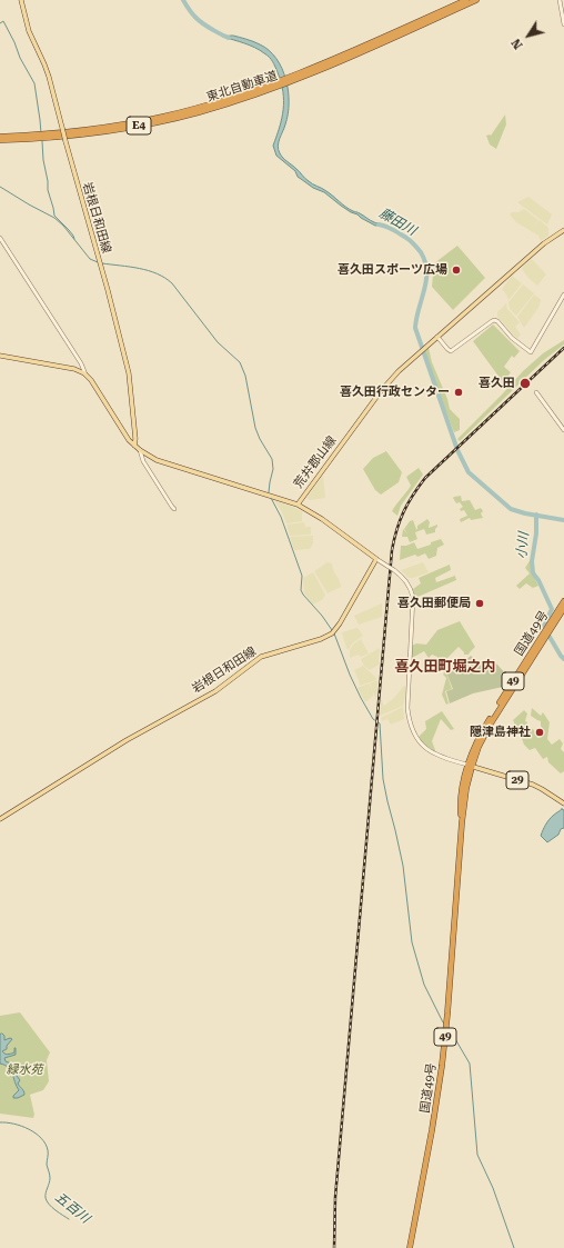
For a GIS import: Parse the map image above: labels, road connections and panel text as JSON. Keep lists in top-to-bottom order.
{
  "streets": {
    "highway": [
      "東北自動車道",
      "E4",
      "国道49号",
      "49"
    ],
    "main road": ["岩根日和田線", "荒井郡山線", "29"]
  },
  "crossings": [
    ["岩根日和田線", "荒井郡山線"],
    ["国道49号", "29"]
  ],
  "districts": ["喜久田町堀之内"],
  "water": ["藤田川", "小川", "五百川"],
  "parks": ["緑水苑"],
  "places": [
    "喜久田スポーツ広場",
    "喜久田",
    "喜久田行政センター",
    "喜久田郵便局",
    "隠津島神社"
  ],
  "north": "bottom left"
}
